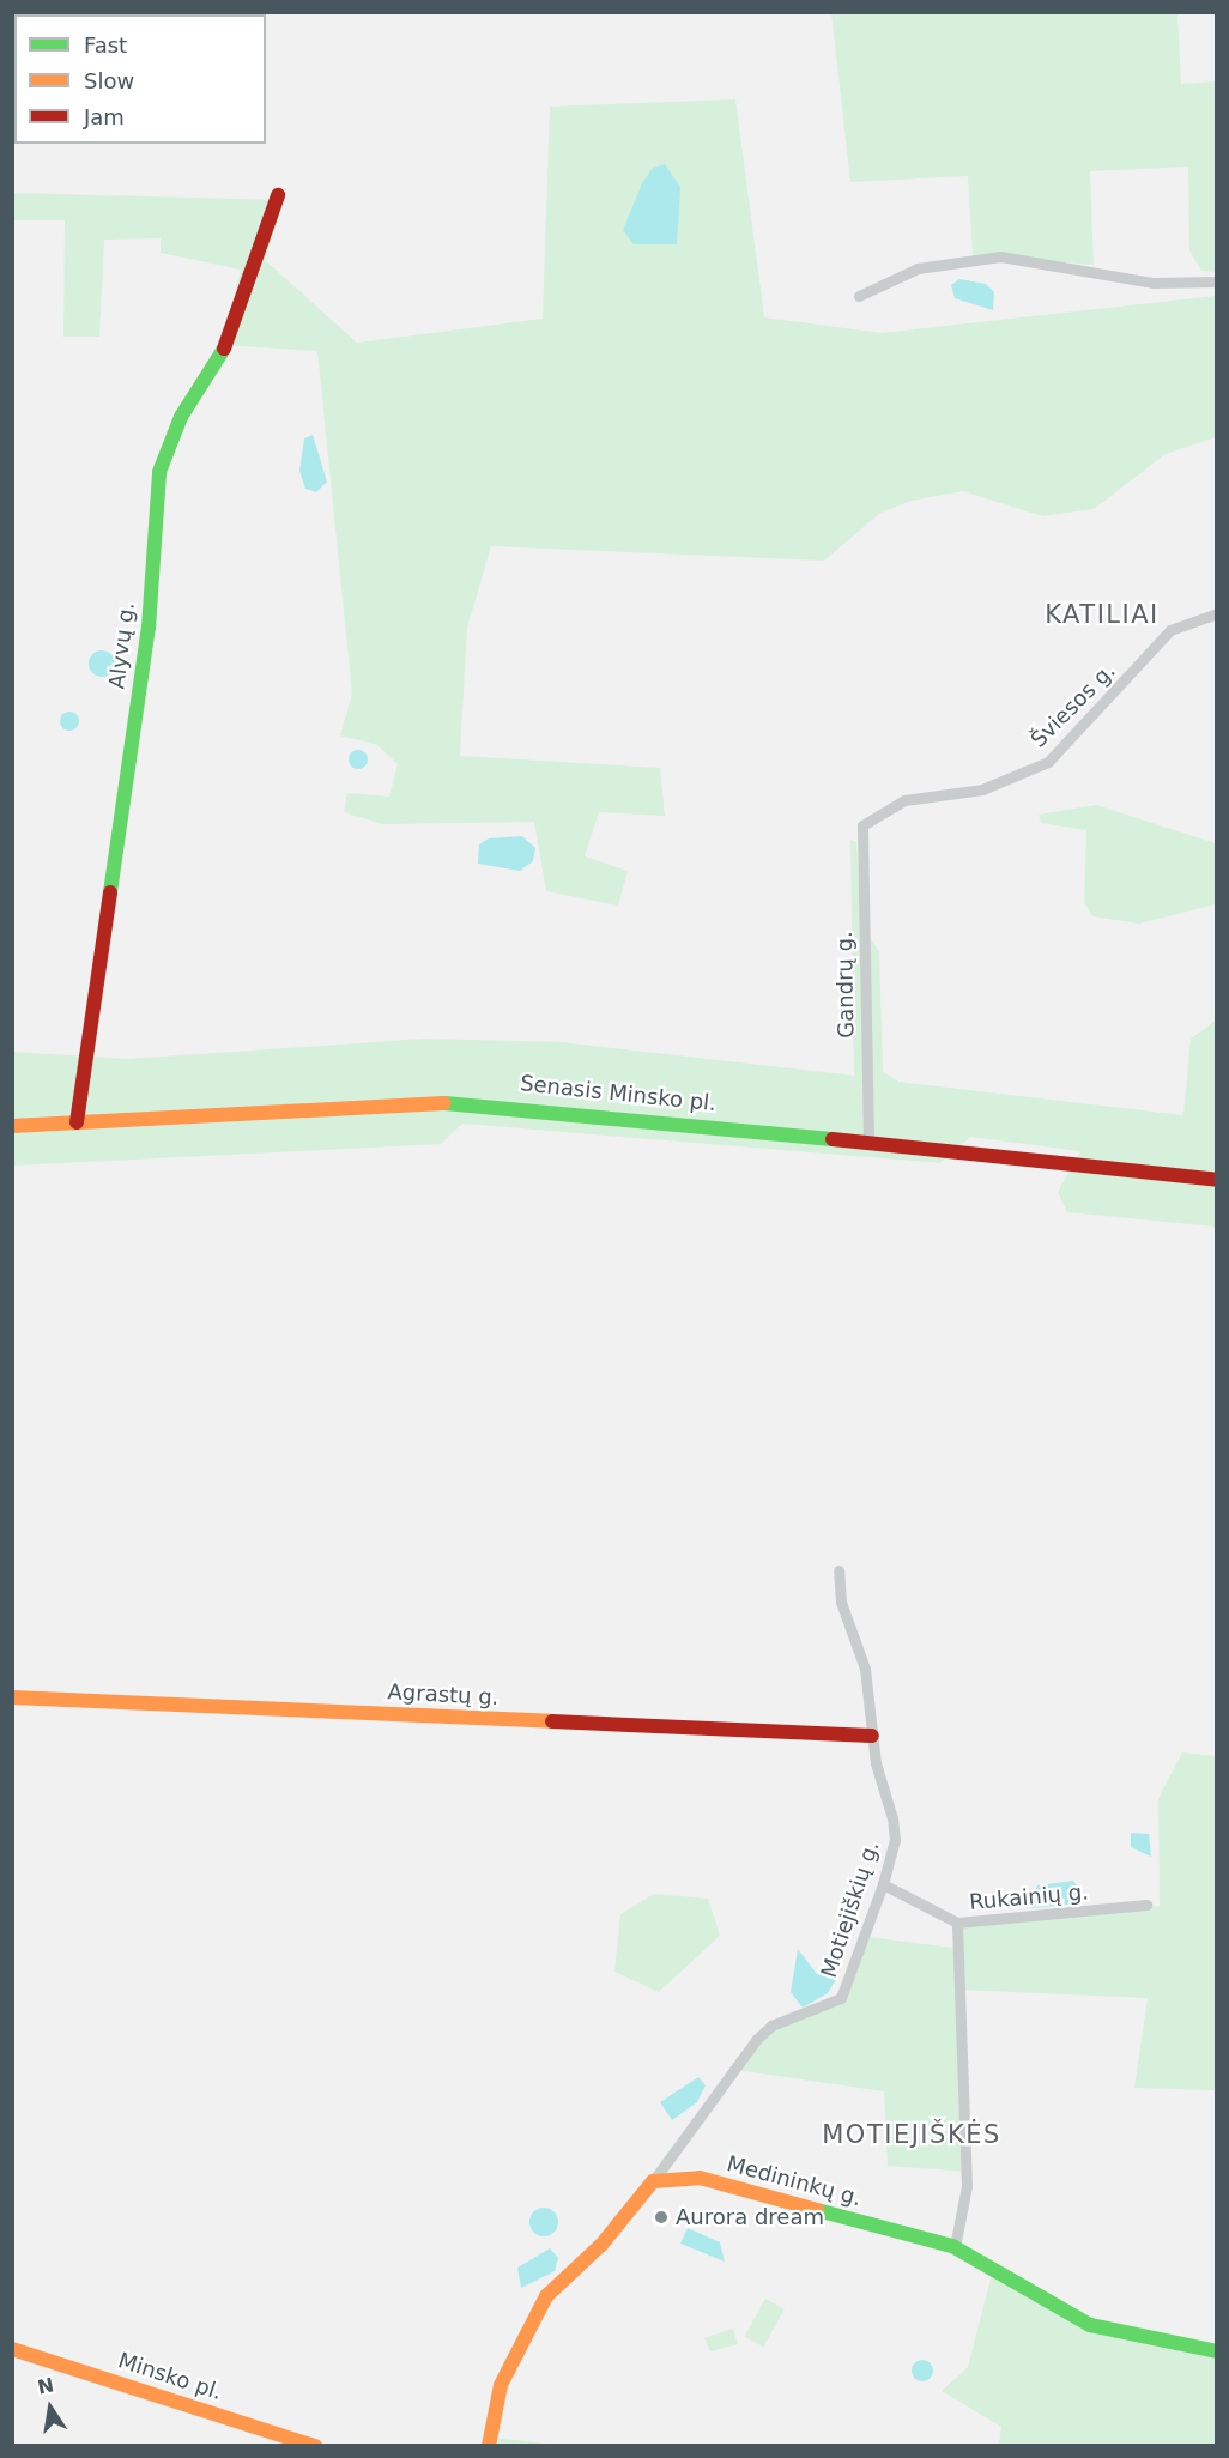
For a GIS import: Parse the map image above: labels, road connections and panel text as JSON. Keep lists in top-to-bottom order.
{
  "streets": {
    "main road": [
      "Alyvų g.",
      "Senasis Minsko pl.",
      "Agrastų g.",
      "Medininkų g.",
      "Minsko pl."
    ],
    "street": [
      "Šviesos g.",
      "Gandrų g.",
      "Rukainių g.",
      "Motiejiškių g."
    ]
  },
  "crossings": [
    ["Alyvų g.", "Senasis Minsko pl."],
    ["Šviesos g.", "Gandrų g."],
    ["Gandrų g.", "Senasis Minsko pl."],
    ["Agrastų g.", "Motiejiškių g."],
    ["Rukainių g.", "Motiejiškių g."],
    ["Motiejiškių g.", "Medininkų g."]
  ],
  "districts": ["KATILIAI", "MOTIEJIŠKĖS"],
  "places": ["Aurora dream"],
  "legend": ["Fast", "Slow", "Jam"],
  "north": "top"
}
